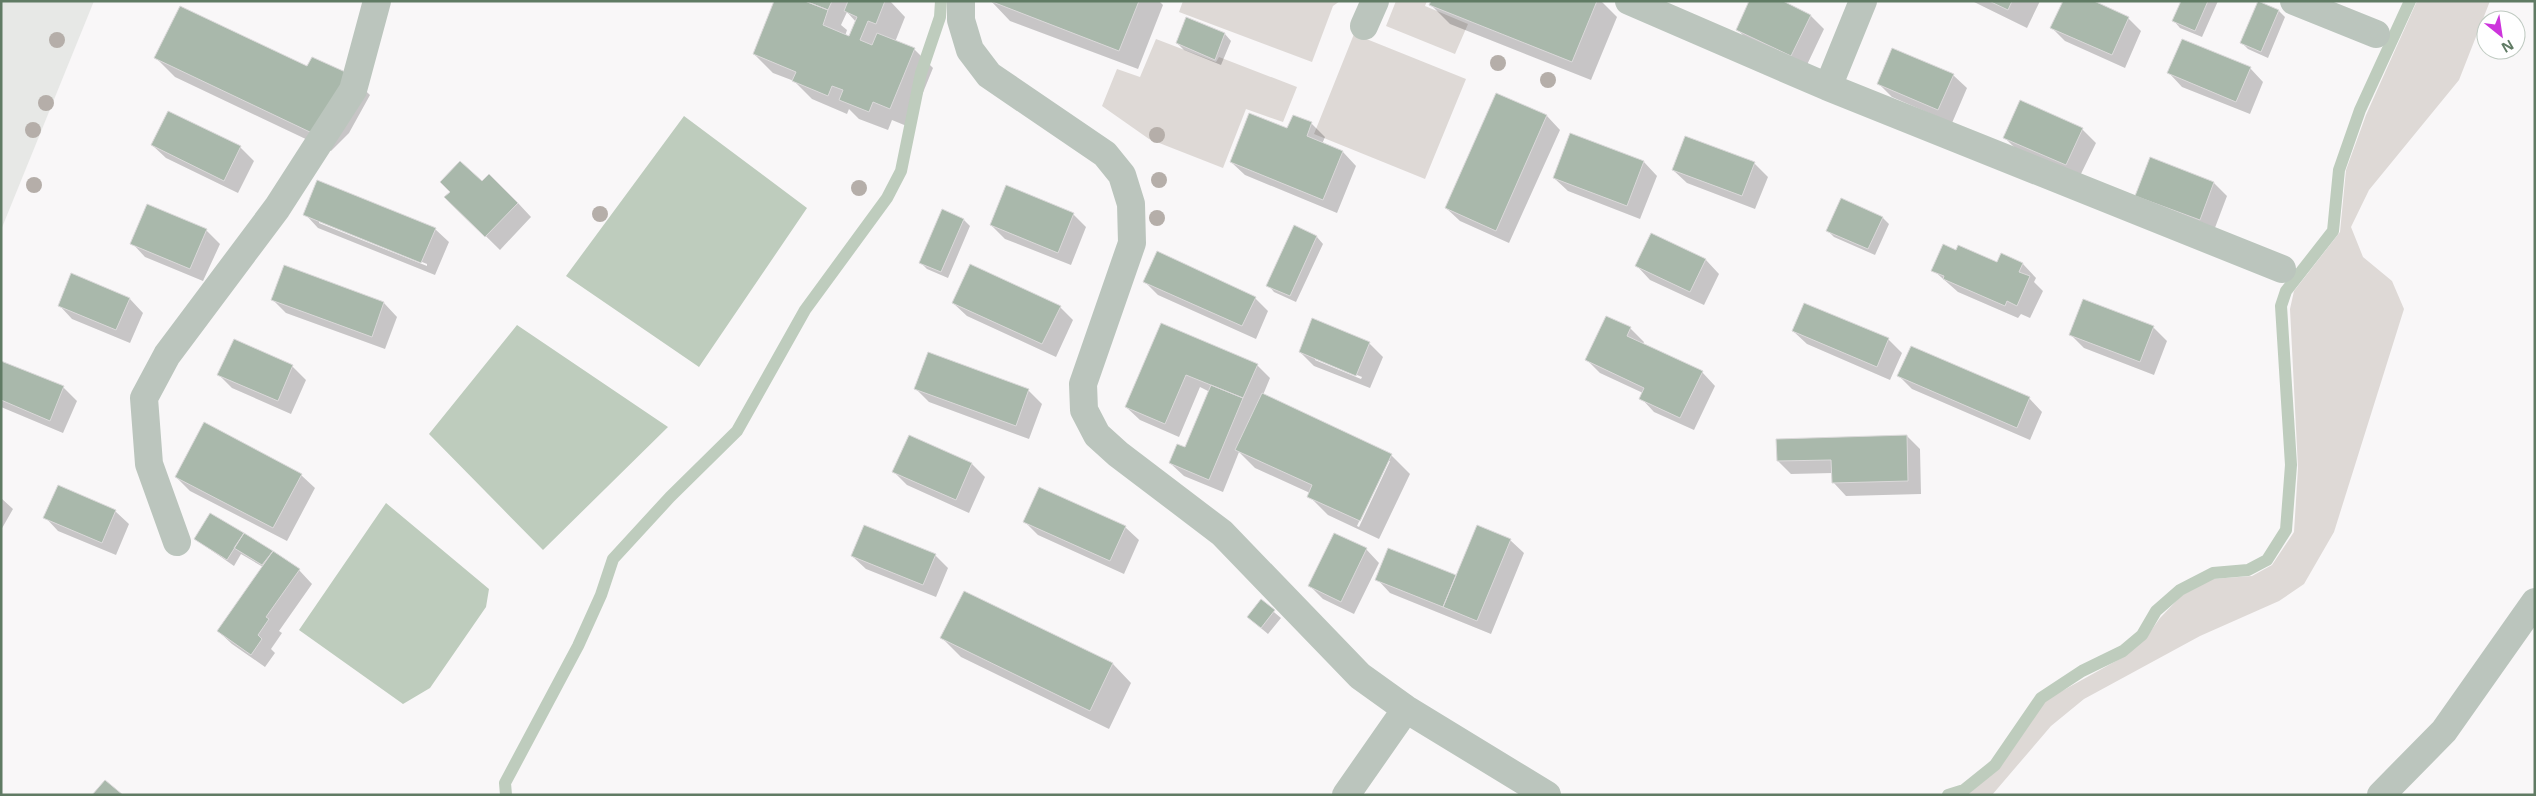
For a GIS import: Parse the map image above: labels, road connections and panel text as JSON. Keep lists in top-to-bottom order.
{
  "north": "bottom right"
}
